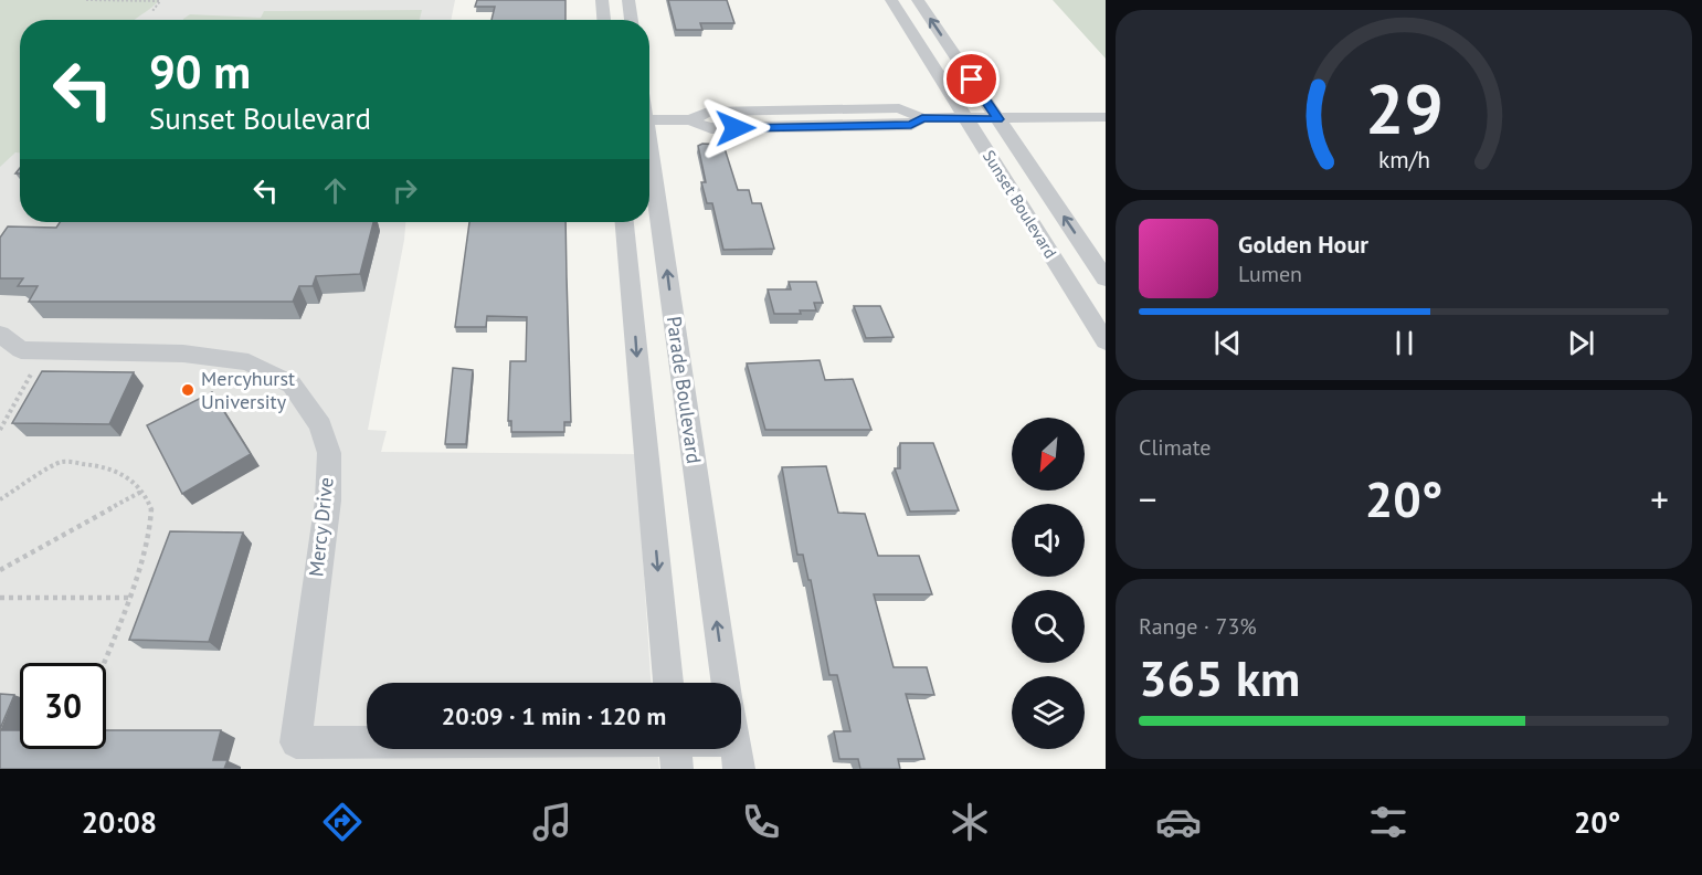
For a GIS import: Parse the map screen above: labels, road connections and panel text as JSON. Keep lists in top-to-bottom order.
{
  "streets": {
    "street": ["Sunset Boulevard", "Parade Boulevard", "Mercy Drive"]
  },
  "places": ["Mercyhurst University"],
  "north": "bottom left",
  "page": {
    "turn": ["90 m", "Sunset Boulevard"],
    "song": ["Golden Hour", "Lumen"],
    "tile": [
      "Climate",
      ["Range · 73%", "365 km"]
    ],
    "heat": ["−", "20°", "+"],
    "limit": "30",
    "trip": "20:09 · 1 min · 120 m",
    "tabs": ["20:08", "20°"],
    "gauge": ["29", "km/h"]
  }
}
